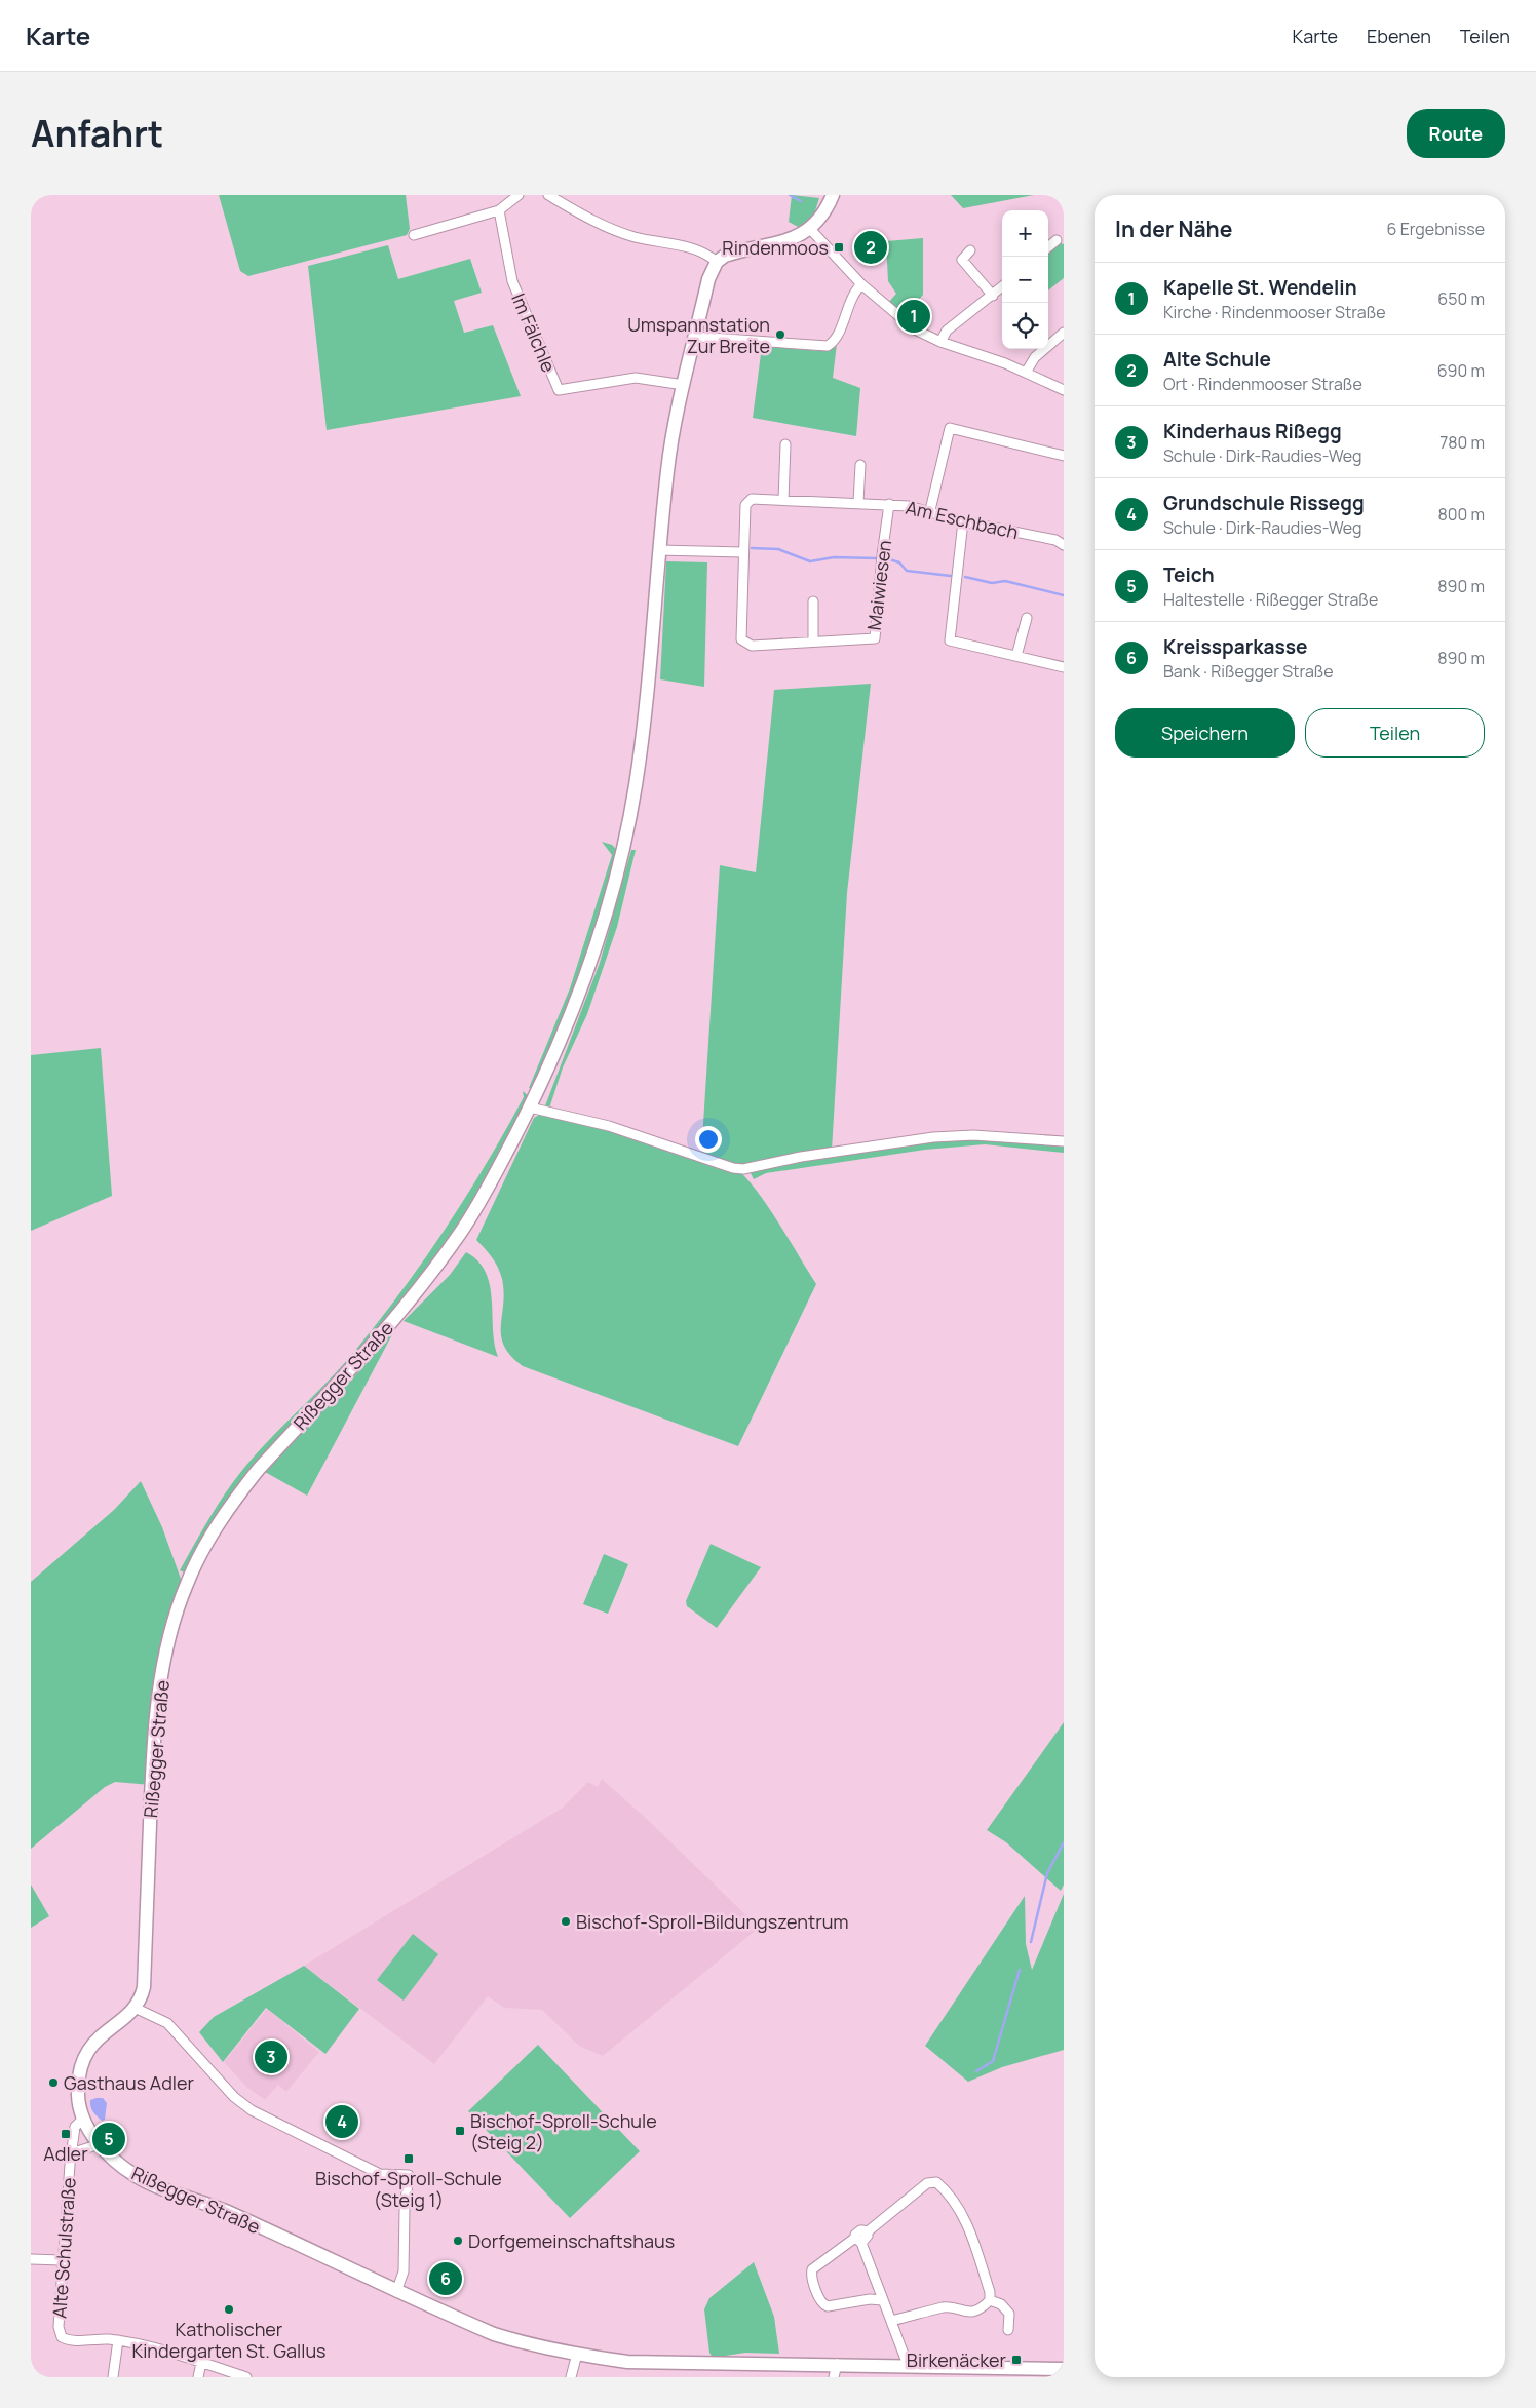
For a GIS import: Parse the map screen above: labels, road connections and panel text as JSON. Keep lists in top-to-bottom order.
{
  "streets": {
    "street": [
      "Im Fälchle",
      "Am Eschbach",
      "Maiwiesen",
      "Rißegger Straße",
      "Alte Schulstraße"
    ]
  },
  "crossings": [
    ["Im Fälchle", "Rißegger Straße"],
    ["Am Eschbach", "Maiwiesen"],
    ["Rißegger Straße", "Alte Schulstraße"]
  ],
  "places": {
    "transit": [
      "Rindenmoos",
      "Bischof-Sproll-Schule (Steig 2)",
      "Adler",
      "Bischof-Sproll-Schule (Steig 1)",
      "Birkenäcker"
    ],
    "other": [
      "Umspannstation Zur Breite",
      "Bischof-Sproll-Bildungszentrum",
      "Gasthaus Adler",
      "Dorfgemeinschaftshaus",
      "Katholischer Kindergarten St. Gallus"
    ]
  },
  "page": {
    "header": "Karte",
    "nav": ["Karte", "Ebenen", "Teilen"],
    "title": "Anfahrt",
    "buttons": [
      "Route",
      ["Speichern", "Teilen"]
    ],
    "heading": ["In der Nähe", "6 Ergebnisse"],
    "map_buttons": ["+", "−"],
    "pins": [
      "2",
      "1",
      "3",
      "4",
      "5",
      "6"
    ],
    "list": [
      {
        "mark": "1",
        "name": "Kapelle St. Wendelin",
        "note": "Kirche · Rindenmooser Straße",
        "value": "650 m"
      },
      {
        "mark": "2",
        "name": "Alte Schule",
        "note": "Ort · Rindenmooser Straße",
        "value": "690 m"
      },
      {
        "mark": "3",
        "name": "Kinderhaus Rißegg",
        "note": "Schule · Dirk-Raudies-Weg",
        "value": "780 m"
      },
      {
        "mark": "4",
        "name": "Grundschule Rissegg",
        "note": "Schule · Dirk-Raudies-Weg",
        "value": "800 m"
      },
      {
        "mark": "5",
        "name": "Teich",
        "note": "Haltestelle · Rißegger Straße",
        "value": "890 m"
      },
      {
        "mark": "6",
        "name": "Kreissparkasse",
        "note": "Bank · Rißegger Straße",
        "value": "890 m"
      }
    ]
  }
}
